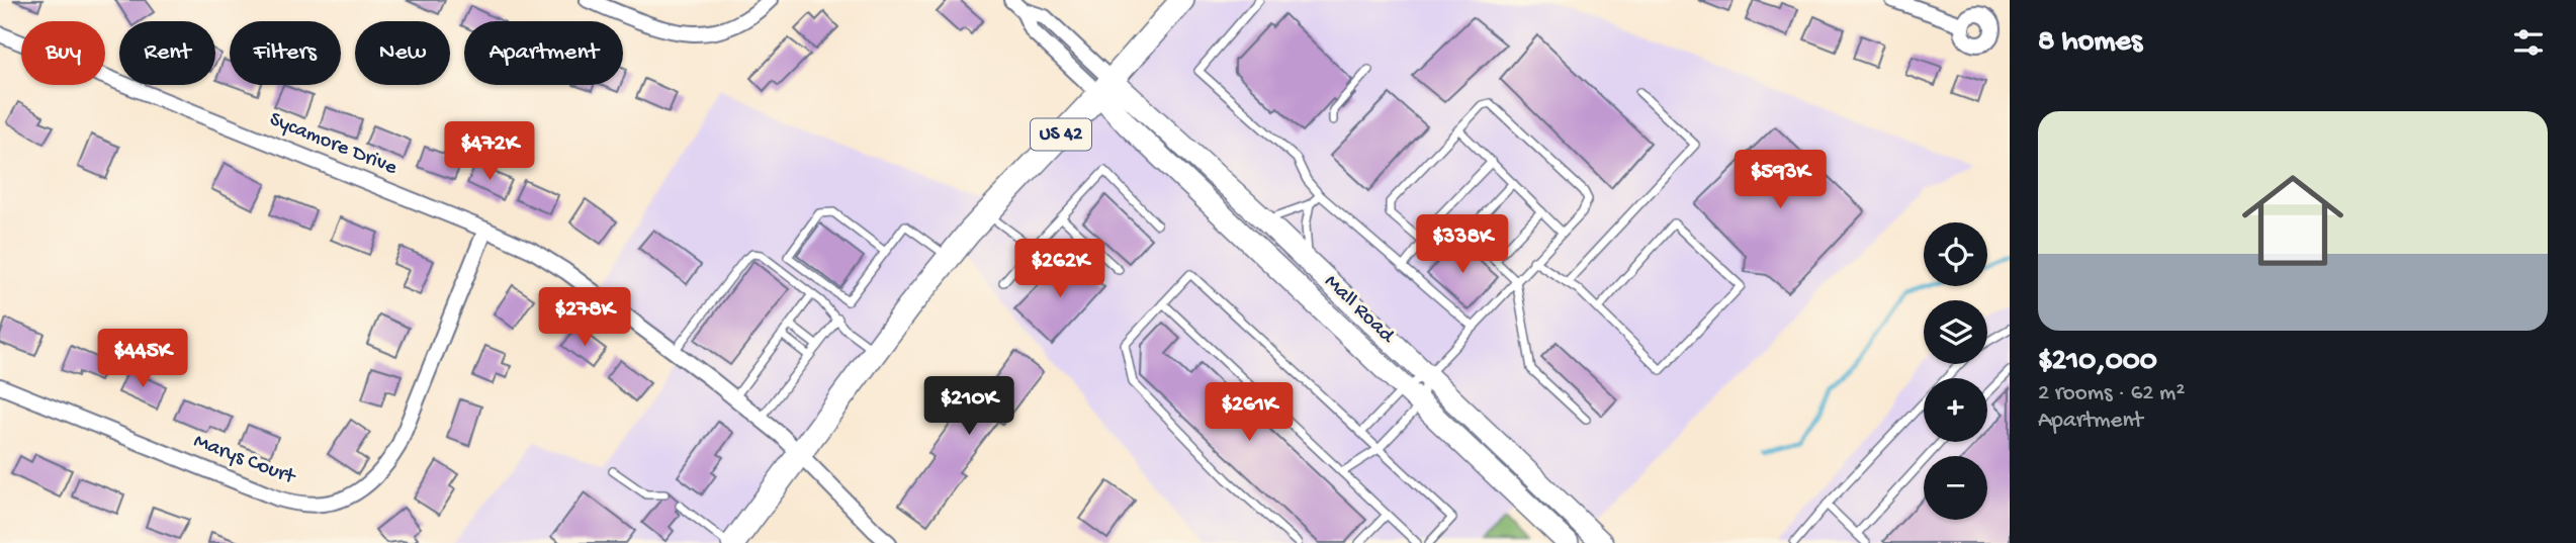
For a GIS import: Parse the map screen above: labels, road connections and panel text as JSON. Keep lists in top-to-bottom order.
{
  "streets": {
    "main road": ["US 42", "Mall Road"],
    "street": ["Sycamore Drive", "Marys Court"]
  },
  "crossings": [
    ["US 42", "Sycamore Drive"],
    ["US 42", "Mall Road"],
    ["Sycamore Drive", "Marys Court"]
  ],
  "page": {
    "heading": "8 homes",
    "chip": [
      "Buy",
      "Rent",
      "Filters",
      "New",
      "Apartment"
    ],
    "list": [
      {
        "name": "$210,000",
        "note": "2 rooms · 62 m² · Apartment"
      }
    ],
    "price": [
      "$472K",
      "$593K",
      "$338K",
      "$262K",
      "$278K",
      "$445K",
      "$210K",
      "$261K"
    ],
    "map_buttons": ["+", "−"]
  }
}
